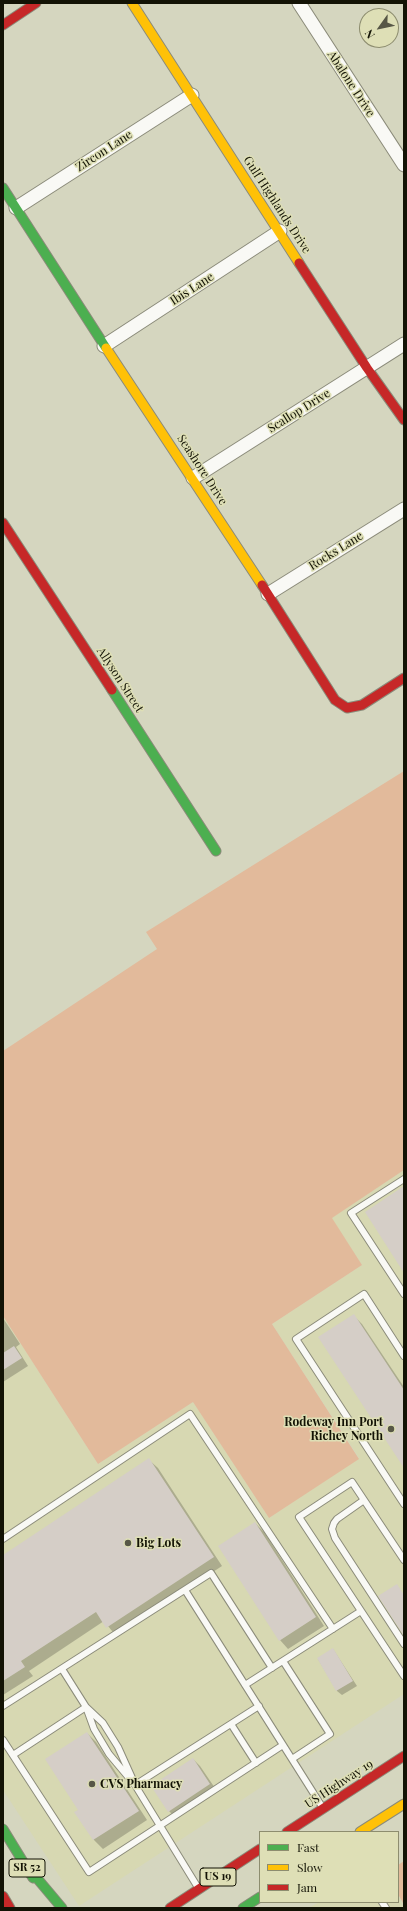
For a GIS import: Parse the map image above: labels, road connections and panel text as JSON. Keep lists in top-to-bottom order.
{
  "streets": {
    "main road": [
      "Gulf Highlands Drive",
      "Seashore Drive",
      "Allyson Street",
      "US Highway 19",
      "SR 52",
      "US 19"
    ],
    "street": [
      "Abalone Drive",
      "Zircon Lane",
      "Ibis Lane",
      "Scallop Drive",
      "Rocks Lane"
    ]
  },
  "crossings": [
    ["Zircon Lane", "Gulf Highlands Drive"],
    ["Zircon Lane", "Seashore Drive"],
    ["Gulf Highlands Drive", "Ibis Lane"],
    ["Gulf Highlands Drive", "Scallop Drive"],
    ["Ibis Lane", "Seashore Drive"],
    ["Scallop Drive", "Seashore Drive"],
    ["Seashore Drive", "Rocks Lane"]
  ],
  "places": ["Rodeway Inn Port Richey North", "Big Lots", "CVS Pharmacy"],
  "legend": ["Fast", "Slow", "Jam"],
  "north": "bottom left"
}
